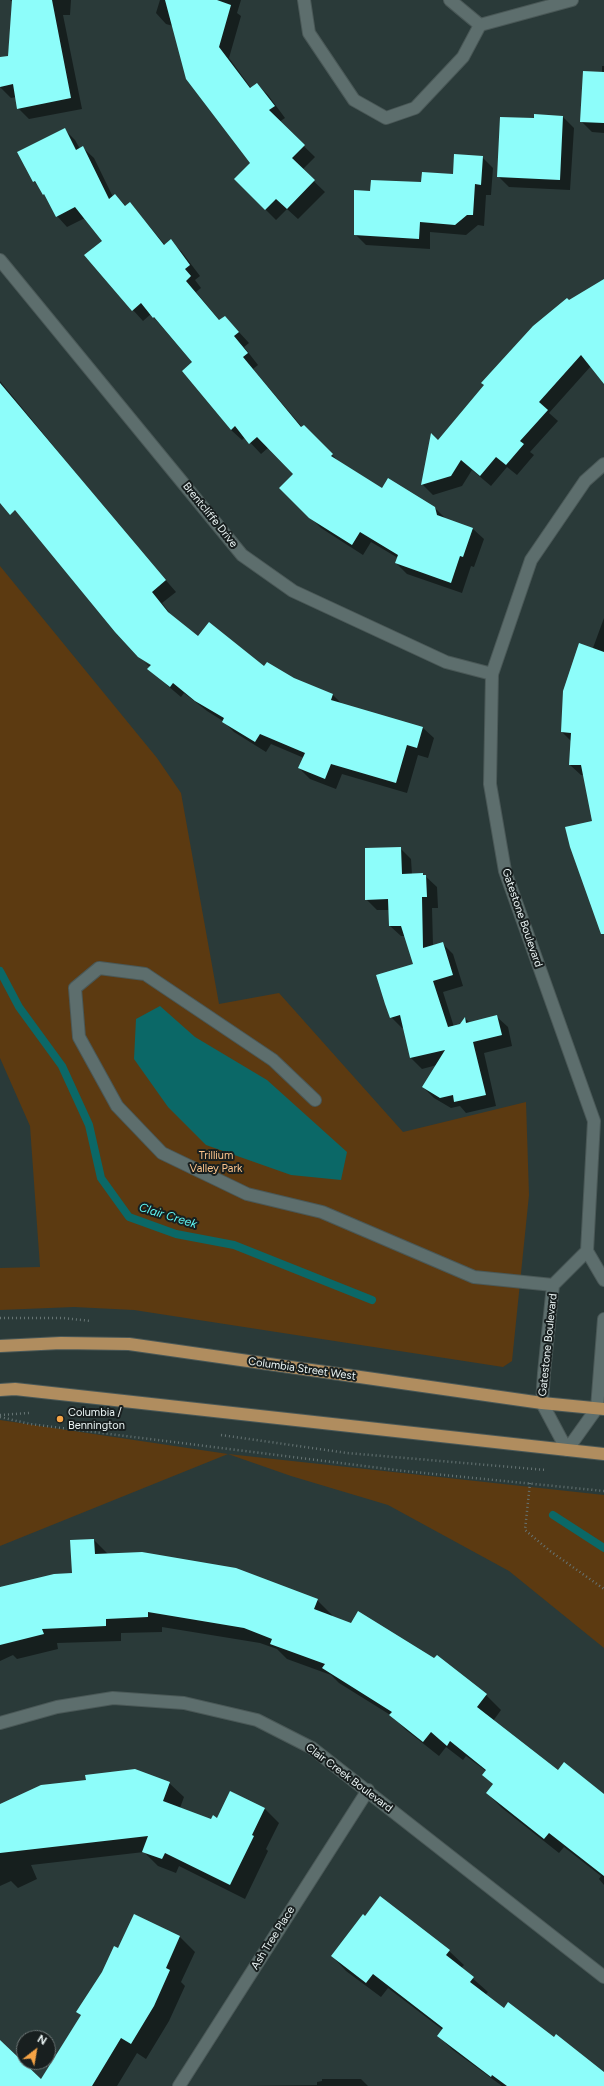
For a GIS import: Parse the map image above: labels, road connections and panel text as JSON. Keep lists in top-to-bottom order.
{
  "streets": {
    "main road": ["Columbia Street West"],
    "street": [
      "Brentcliffe Drive",
      "Gatestone Boulevard",
      "Clair Creek Boulevard",
      "Ash Tree Place"
    ]
  },
  "crossings": [
    ["Brentcliffe Drive", "Gatestone Boulevard"],
    ["Gatestone Boulevard", "Columbia Street West"],
    ["Clair Creek Boulevard", "Ash Tree Place"]
  ],
  "water": ["Clair Creek"],
  "parks": ["Trillium Valley Park"],
  "places": ["Columbia / Bennington"],
  "north": "top right"
}
